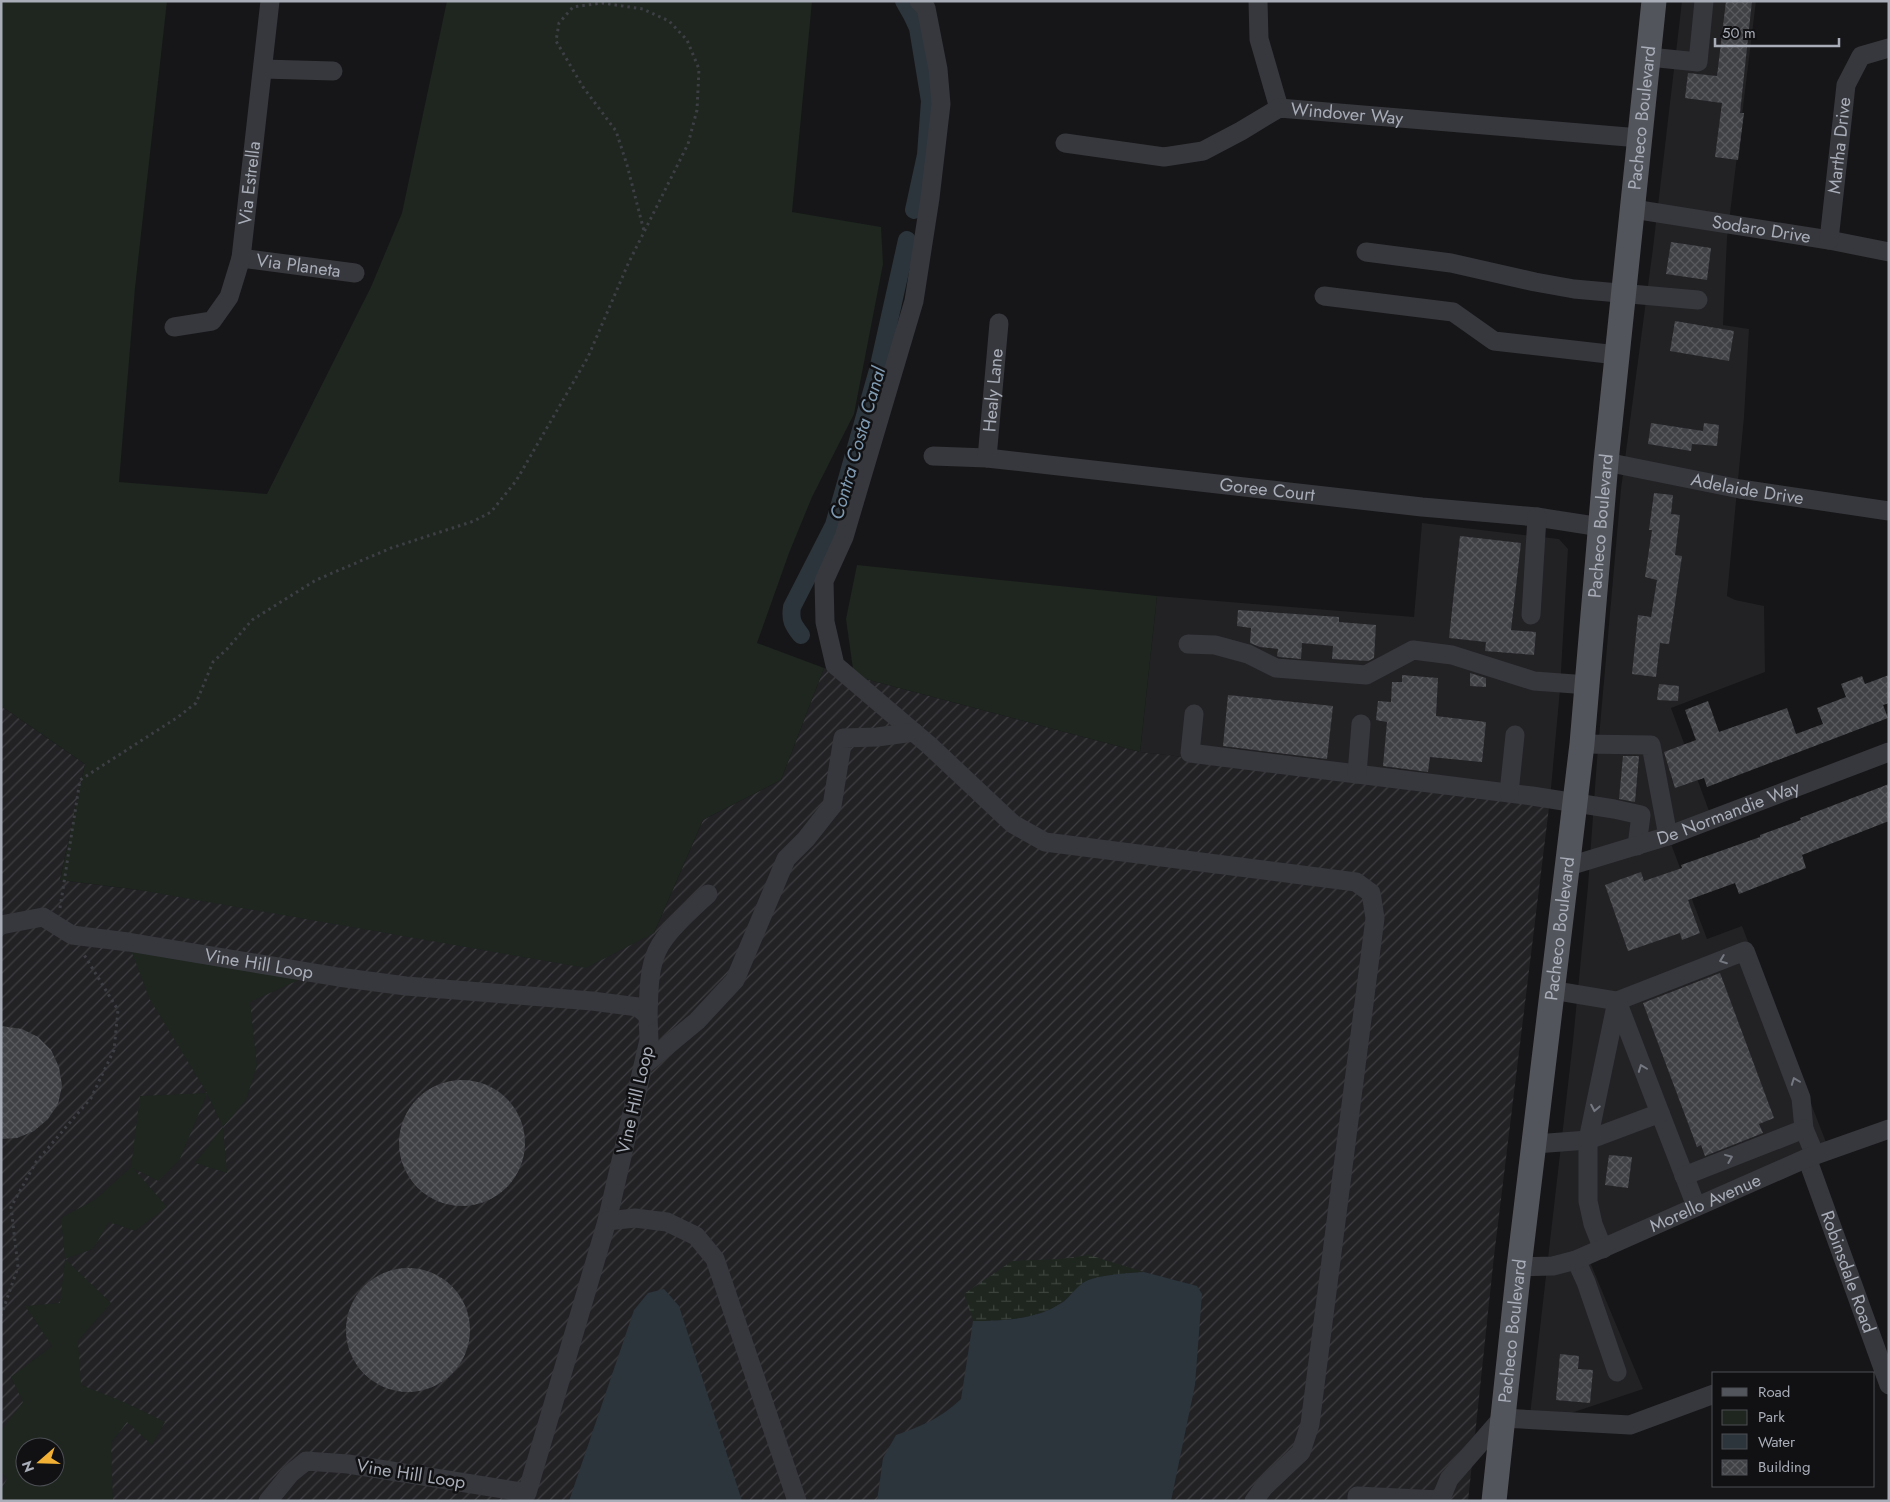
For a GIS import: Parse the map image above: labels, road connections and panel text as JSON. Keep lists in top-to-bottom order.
{
  "streets": {
    "main road": ["Pacheco Boulevard"],
    "street": [
      "Windover Way",
      "Martha Drive",
      "Via Estrella",
      "Sodaro Drive",
      "Via Planeta",
      "Healy Lane",
      "Adelaide Drive",
      "Goree Court",
      "De Normandie Way",
      "Vine Hill Loop",
      "Morello Avenue",
      "Robinsdale Road"
    ]
  },
  "crossings": [
    ["Windover Way", "Pacheco Boulevard"],
    ["Pacheco Boulevard", "Sodaro Drive"],
    ["Pacheco Boulevard", "Adelaide Drive"],
    ["Pacheco Boulevard", "Goree Court"],
    ["Pacheco Boulevard", "De Normandie Way"],
    ["Pacheco Boulevard", "Morello Avenue"],
    ["Martha Drive", "Sodaro Drive"],
    ["Via Estrella", "Via Planeta"],
    ["Healy Lane", "Goree Court"],
    ["Morello Avenue", "Robinsdale Road"]
  ],
  "water": ["Contra Costa Canal"],
  "legend": [
    "Road",
    "Park",
    "Water",
    "Building"
  ],
  "scale_bar": "50 m",
  "north": "left"
}
